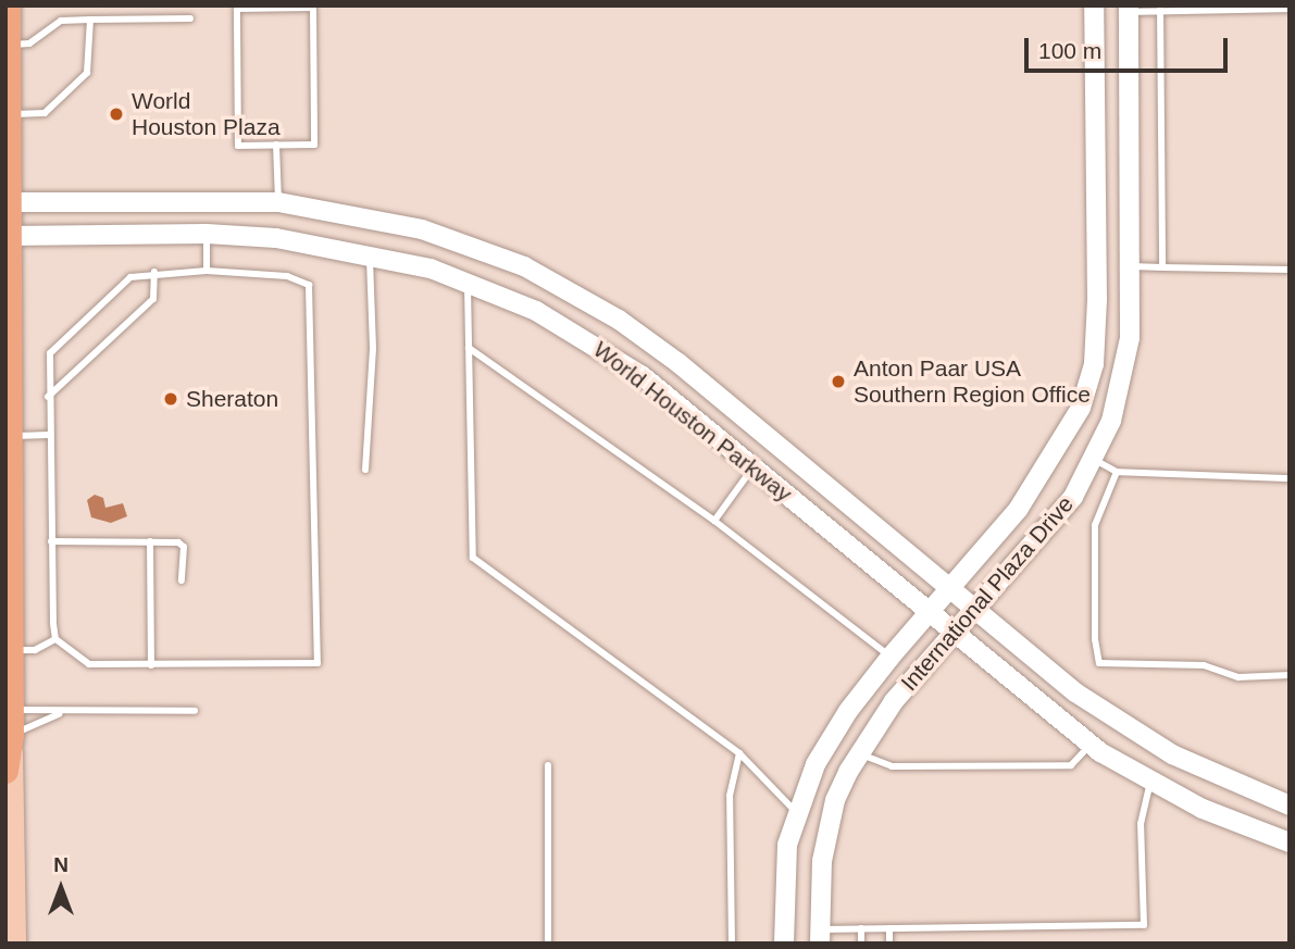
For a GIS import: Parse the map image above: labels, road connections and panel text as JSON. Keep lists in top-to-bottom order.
{
  "streets": {
    "street": ["World Houston Parkway", "International Plaza Drive"]
  },
  "crossings": [
    ["World Houston Parkway", "International Plaza Drive"]
  ],
  "places": ["World Houston Plaza", "Anton Paar USA Southern Region Office", "Sheraton"],
  "scale_bar": "100 m",
  "north": "top"
}
